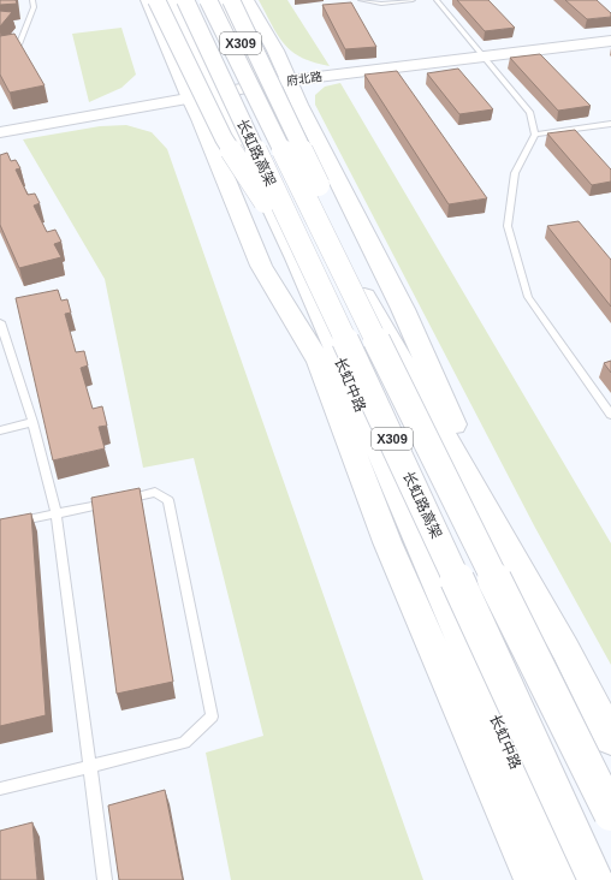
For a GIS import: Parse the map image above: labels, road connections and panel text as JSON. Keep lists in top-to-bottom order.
{
  "streets": {
    "main road": ["X309", "长虹路高架", "长虹中路"],
    "street": ["府北路"]
  },
  "crossings": [
    ["X309", "府北路"],
    ["府北路", "长虹中路"]
  ]
}
